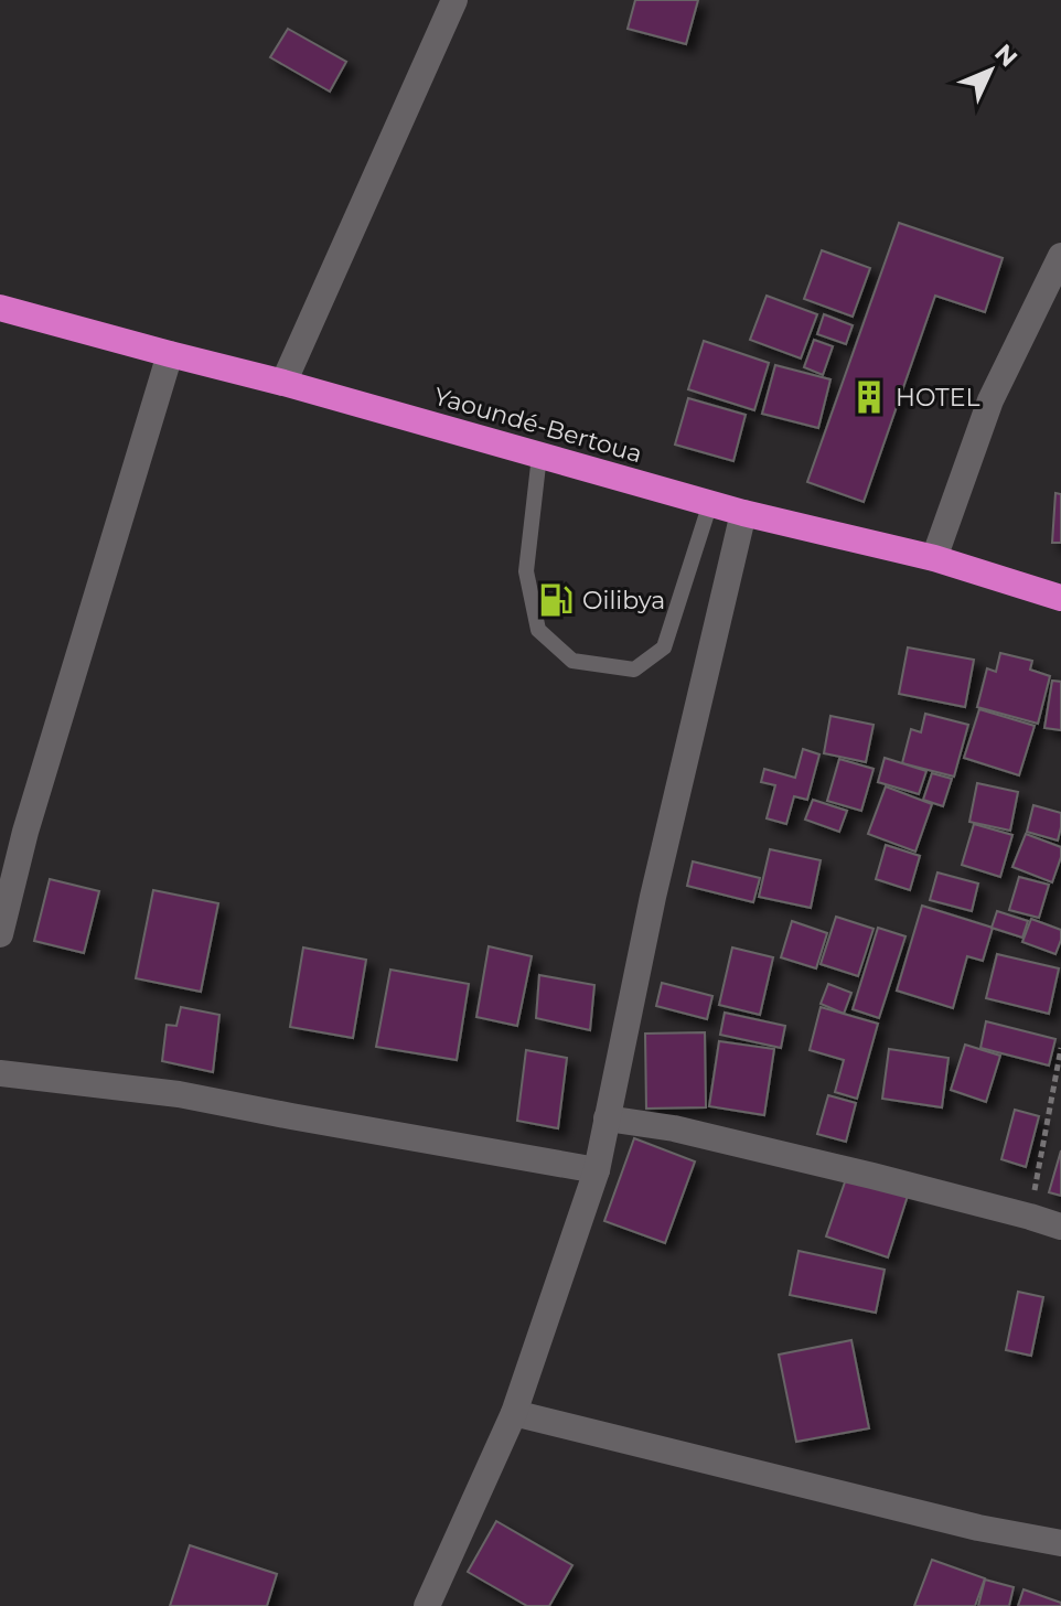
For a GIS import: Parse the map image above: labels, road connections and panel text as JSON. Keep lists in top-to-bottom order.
{
  "streets": {
    "highway": ["Yaoundé-Bertoua"]
  },
  "places": {
    "building": ["HOTEL"],
    "fuel station": ["Oilibya"]
  },
  "north": "top right"
}
